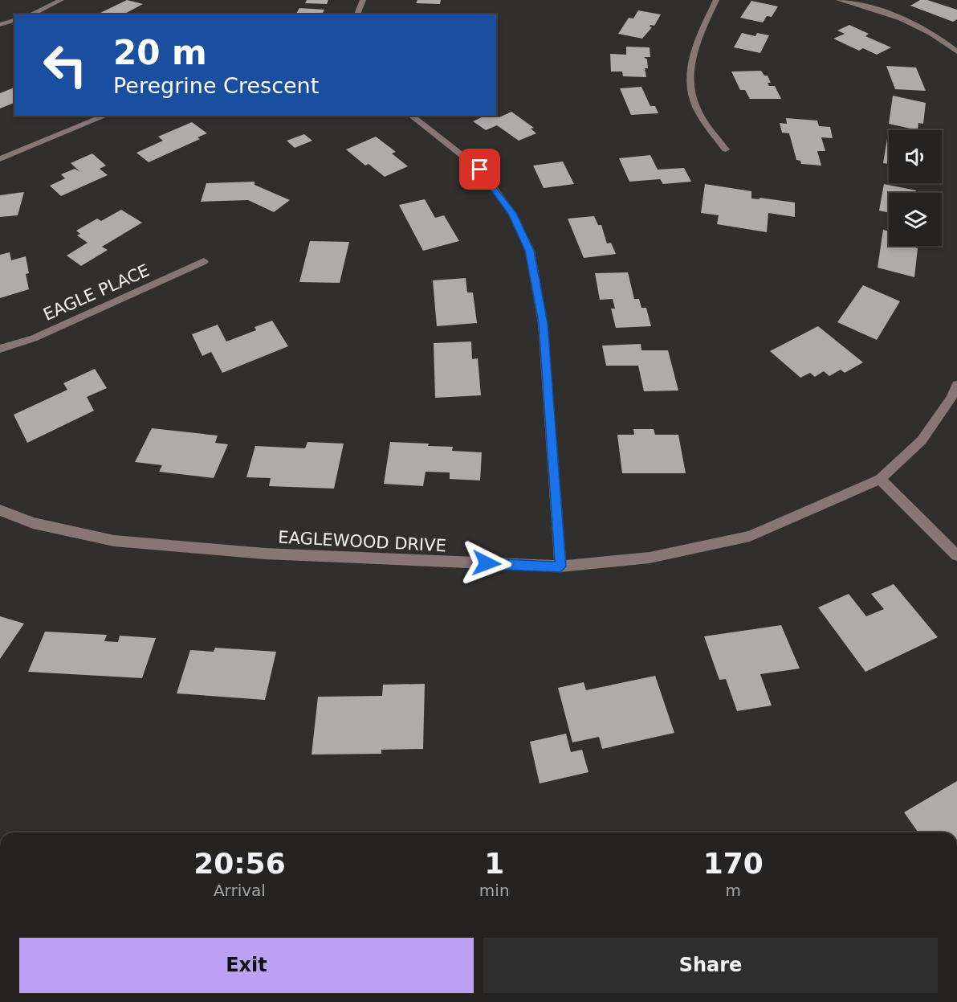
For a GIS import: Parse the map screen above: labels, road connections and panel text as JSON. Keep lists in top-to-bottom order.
{
  "streets": {
    "street": ["EAGLE PLACE", "EAGLEWOOD DRIVE"]
  },
  "page": {
    "turn": ["20 m", "Peregrine Crescent"],
    "eta": [
      "20:56",
      "Arrival",
      "1",
      "min",
      "170",
      "m"
    ],
    "buttons": ["Exit", "Share"]
  }
}
